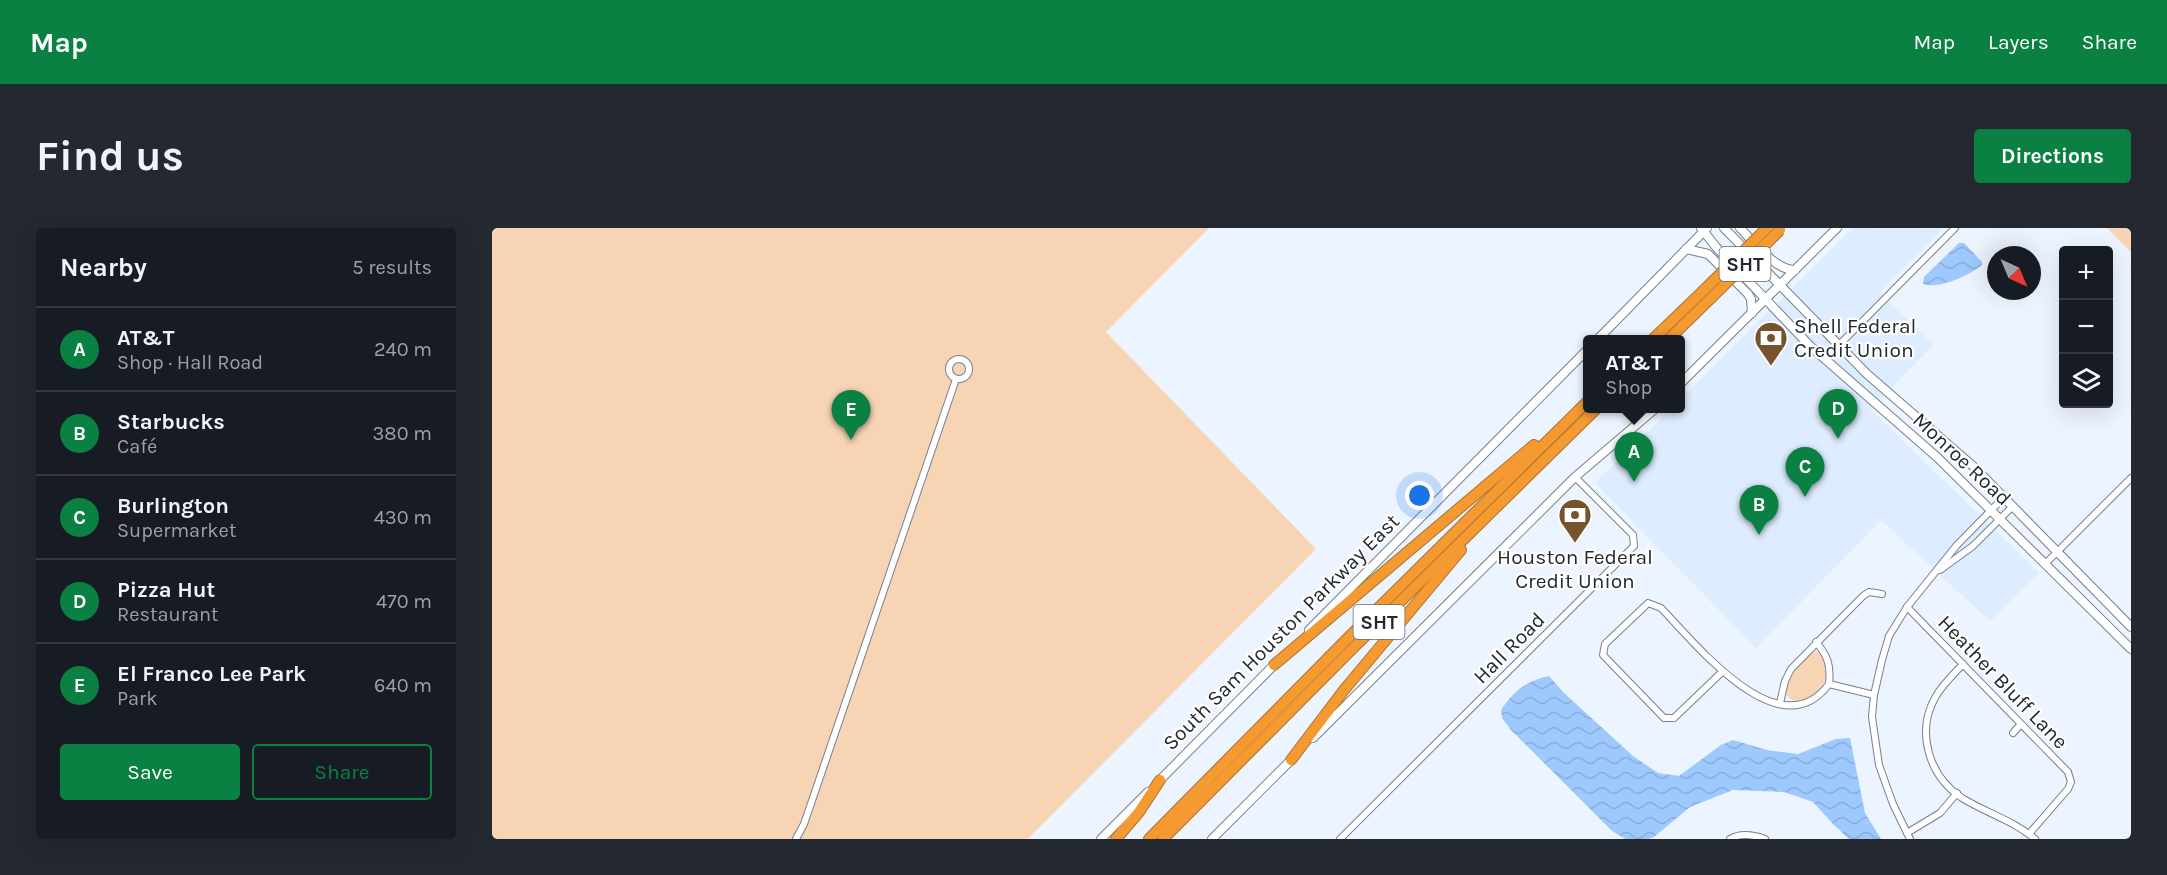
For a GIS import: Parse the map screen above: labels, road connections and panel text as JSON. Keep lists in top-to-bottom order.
{
  "streets": {
    "highway": ["SHT"],
    "main road": ["Monroe Road", "South Sam Houston Parkway East"],
    "street": ["Hall Road", "Heather Bluff Lane"]
  },
  "places": {
    "bank": ["Shell Federal Credit Union", "Houston Federal Credit Union"]
  },
  "north": "bottom right",
  "page": {
    "header": "Map",
    "nav": ["Map", "Layers", "Share"],
    "buttons": [
      "Directions",
      ["Save", "Share"]
    ],
    "title": "Find us",
    "heading": ["Nearby", "5 results"],
    "map_buttons": ["+", "−"],
    "list": [
      {
        "mark": "A",
        "name": "AT&T",
        "note": "Shop · Hall Road",
        "value": "240 m"
      },
      {
        "mark": "B",
        "name": "Starbucks",
        "note": "Café",
        "value": "380 m"
      },
      {
        "mark": "C",
        "name": "Burlington",
        "note": "Supermarket",
        "value": "430 m"
      },
      {
        "mark": "D",
        "name": "Pizza Hut",
        "note": "Restaurant",
        "value": "470 m"
      },
      {
        "mark": "E",
        "name": "El Franco Lee Park",
        "note": "Park",
        "value": "640 m"
      }
    ],
    "popup": ["AT&T", "Shop"],
    "pins": [
      "D",
      "E",
      "A",
      "C",
      "B"
    ]
  }
}
